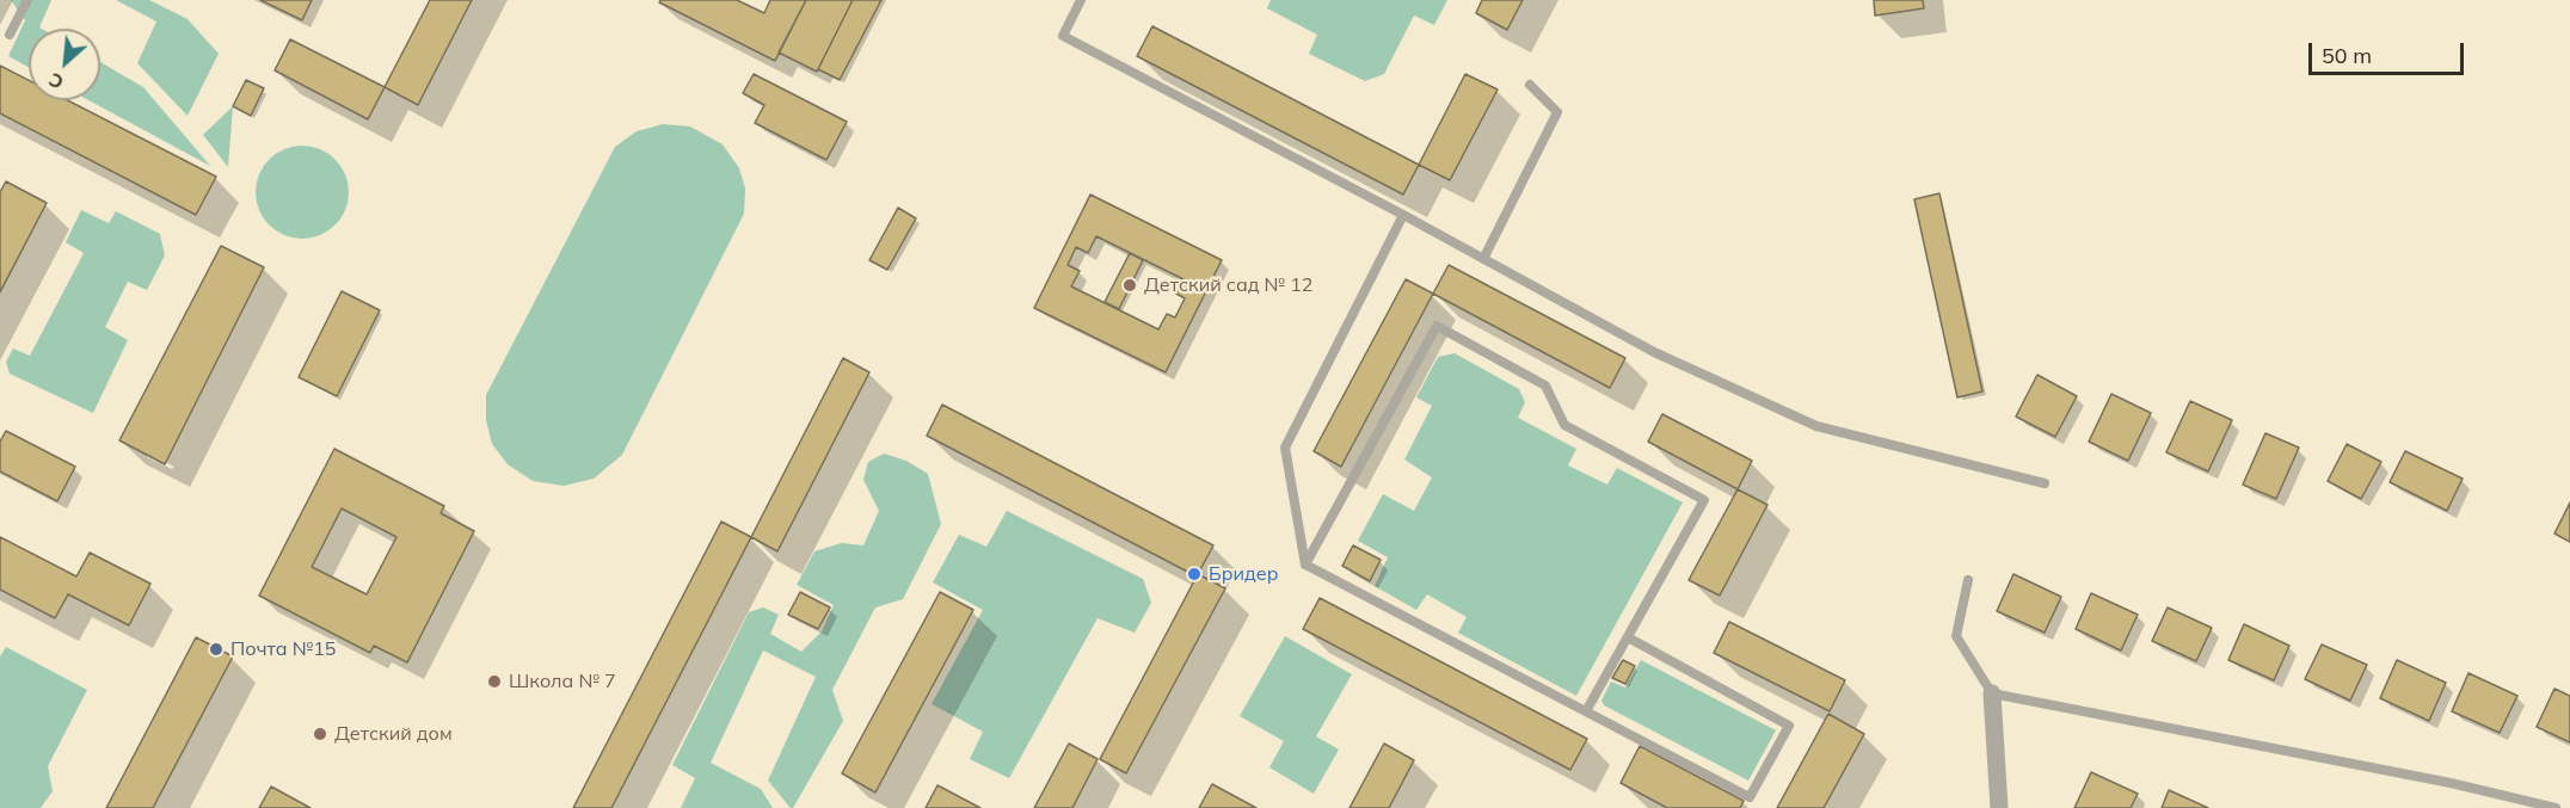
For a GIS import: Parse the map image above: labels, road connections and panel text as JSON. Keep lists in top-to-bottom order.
{
  "places": [
    "Детский сад № 12",
    "Бридер",
    "Почта №15",
    "Школа № 7",
    "Детский дом"
  ],
  "scale_bar": "50 m",
  "north": "bottom left"
}
